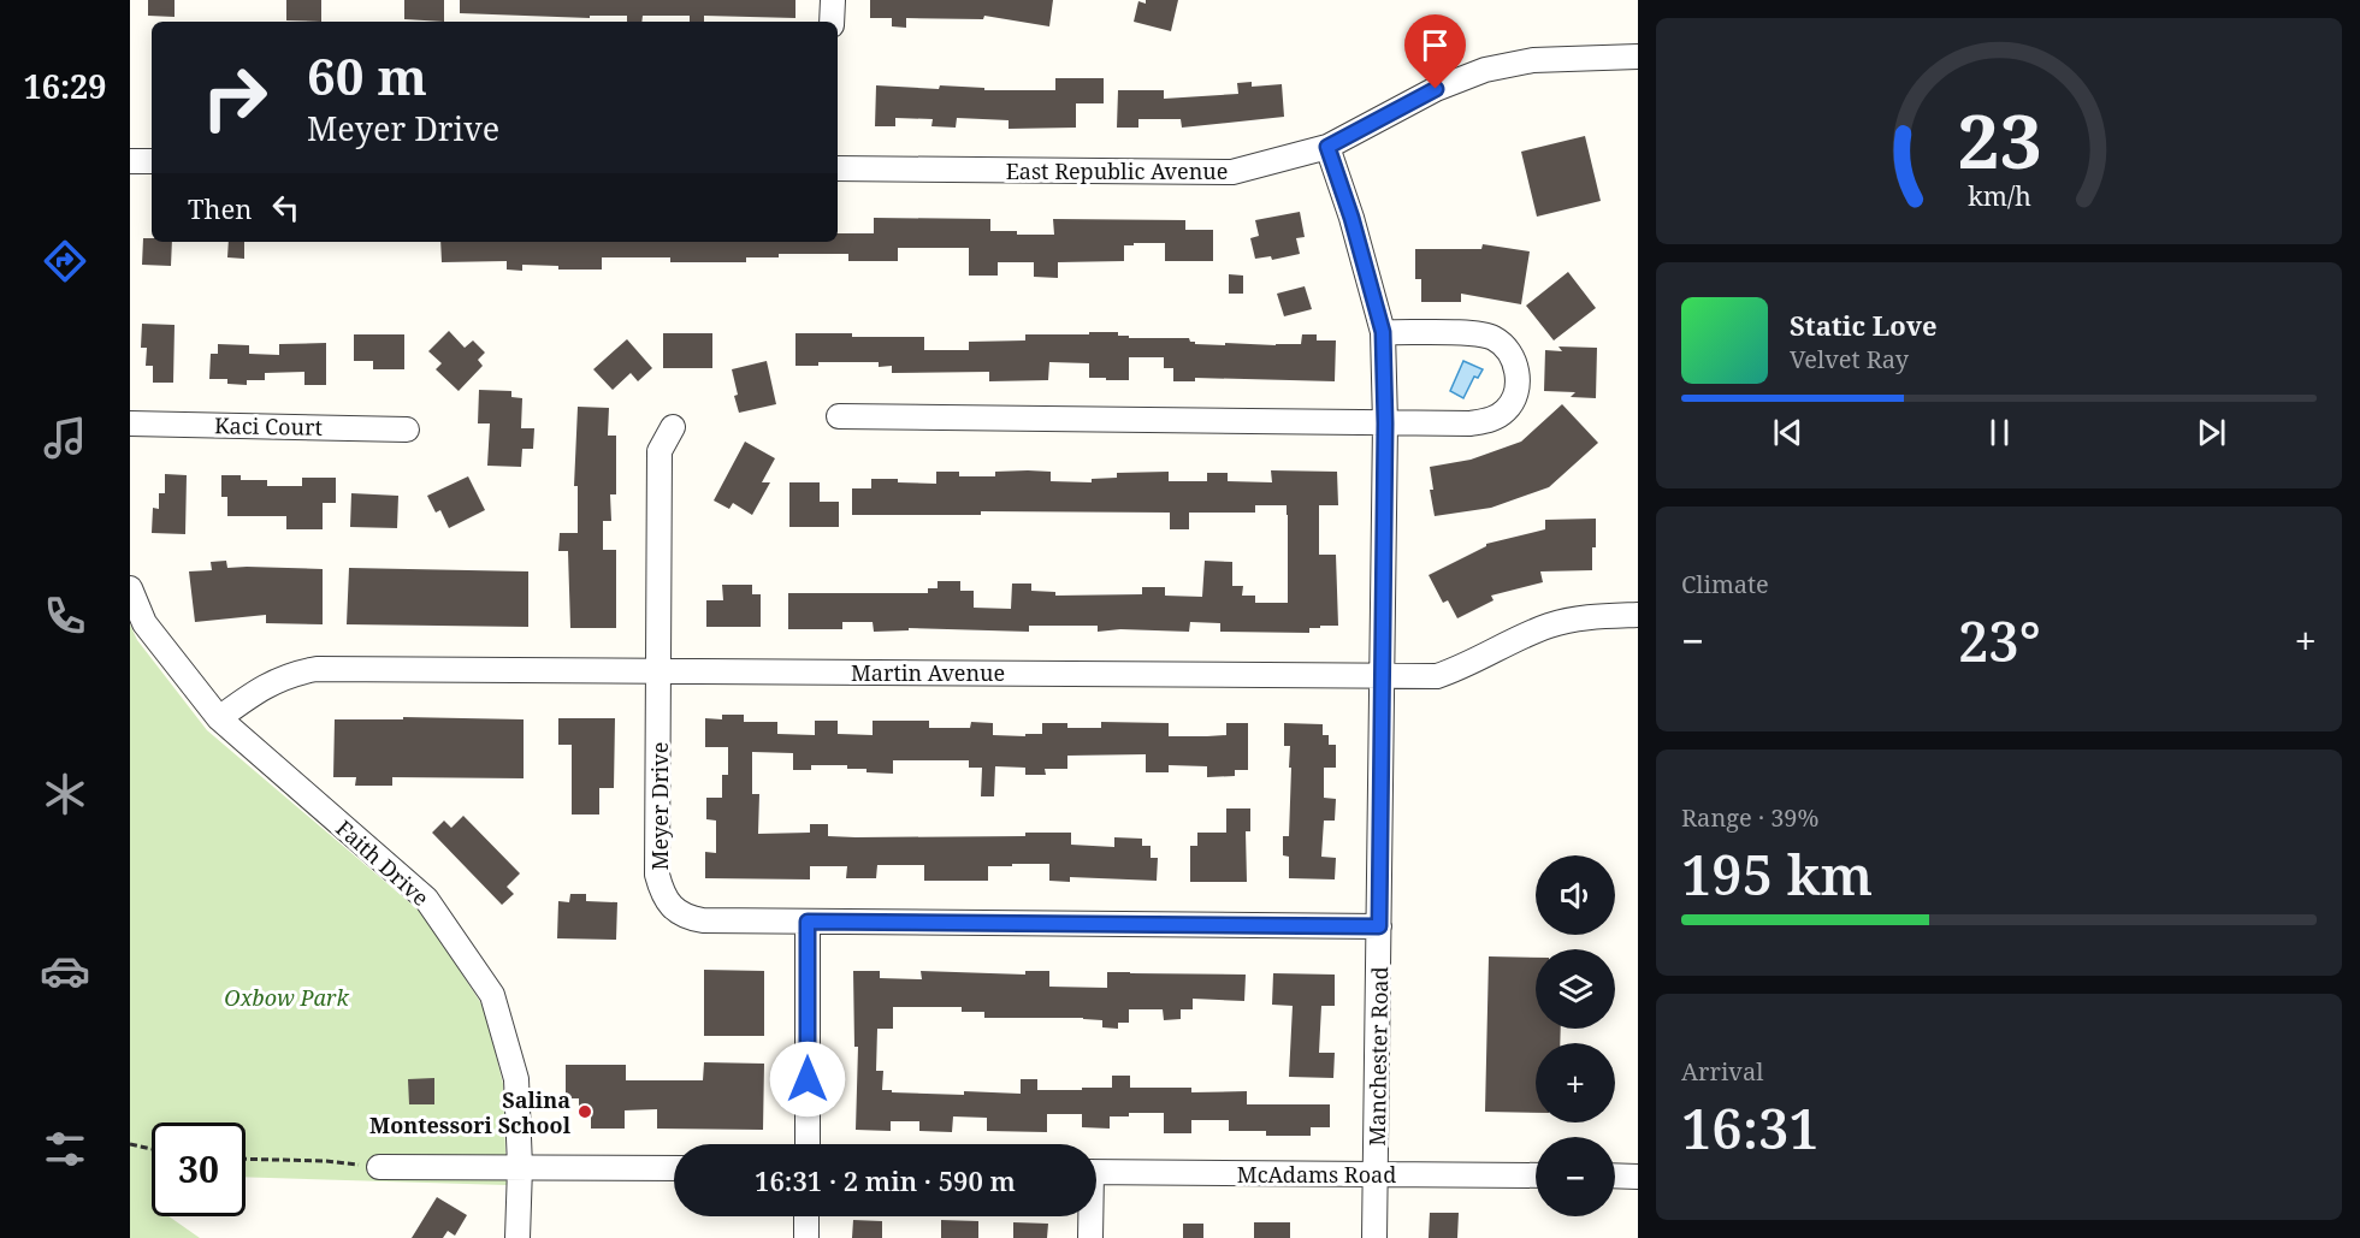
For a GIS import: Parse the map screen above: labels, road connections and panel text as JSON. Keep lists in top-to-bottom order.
{
  "streets": {
    "street": [
      "East Republic Avenue",
      "Kaci Court",
      "Martin Avenue",
      "Meyer Drive",
      "Faith Drive",
      "Manchester Road",
      "McAdams Road"
    ]
  },
  "crossings": [
    ["East Republic Avenue", "Manchester Road"],
    ["Martin Avenue", "Meyer Drive"],
    ["Martin Avenue", "Faith Drive"],
    ["Martin Avenue", "Manchester Road"],
    ["Meyer Drive", "Manchester Road"],
    ["Manchester Road", "McAdams Road"]
  ],
  "parks": ["Oxbow Park"],
  "places": ["Salina Montessori School"],
  "page": {
    "tabs": "16:29",
    "turn": ["60 m", "Meyer Drive"],
    "then": "Then",
    "song": ["Static Love", "Velvet Ray"],
    "tile": [
      "Climate",
      ["Range · 39%", "195 km"],
      ["Arrival", "16:31"]
    ],
    "heat": ["−", "23°", "+"],
    "map_buttons": ["+", "−"],
    "limit": "30",
    "trip": "16:31 · 2 min · 590 m",
    "gauge": ["23", "km/h"]
  }
}
